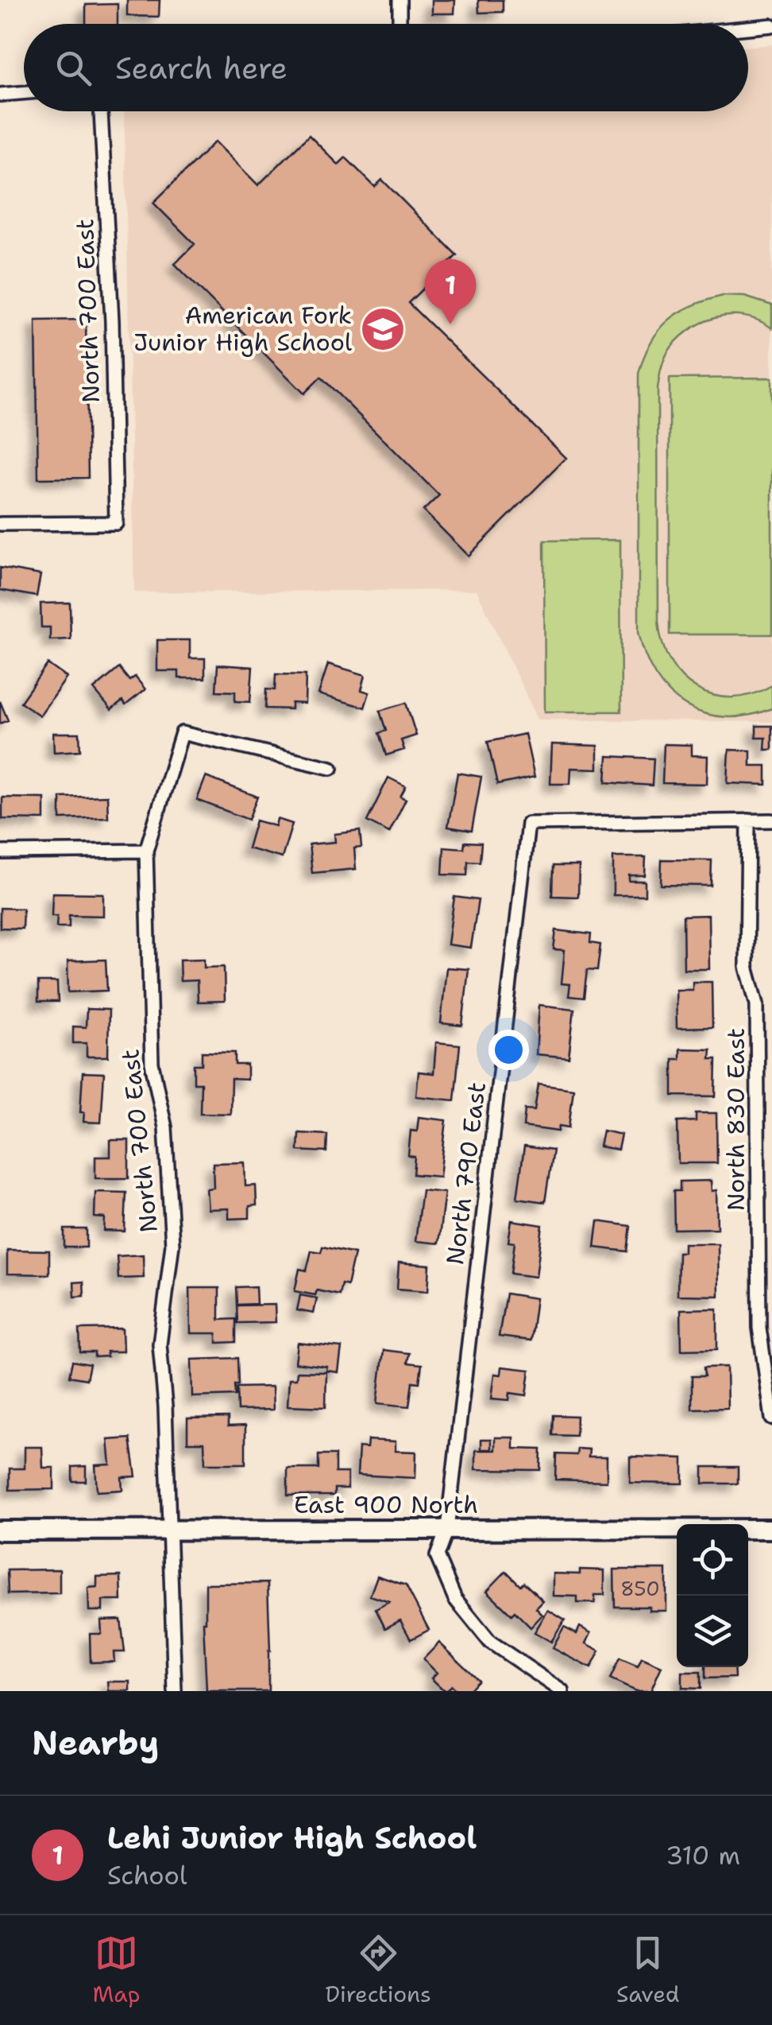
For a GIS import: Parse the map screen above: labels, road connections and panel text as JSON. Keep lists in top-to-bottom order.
{
  "streets": {
    "street": [
      "North 700 East",
      "North 830 East",
      "North 790 East",
      "East 900 North"
    ]
  },
  "crossings": [
    ["North 700 East", "East 900 North"],
    ["North 830 East", "North 790 East"],
    ["North 790 East", "East 900 North"]
  ],
  "places": {
    "school or university": ["American Fork Junior High School"]
  },
  "house_numbers": ["850"],
  "page": {
    "search": "Search here",
    "pins": "1",
    "heading": "Nearby",
    "list": [
      {
        "mark": "1",
        "name": "Lehi Junior High School",
        "note": "School",
        "value": "310 m"
      }
    ],
    "nav": ["Map", "Directions", "Saved"]
  }
}
